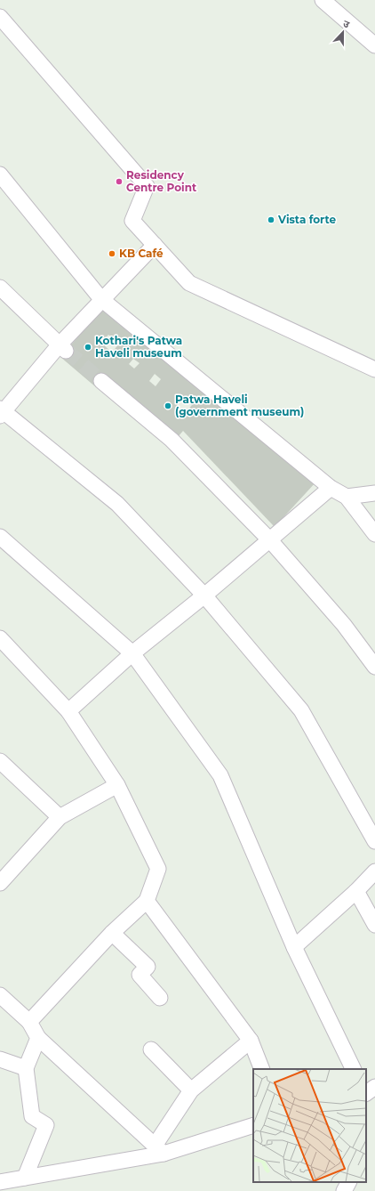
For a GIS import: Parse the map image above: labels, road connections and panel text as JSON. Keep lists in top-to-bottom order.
{
  "places": [
    "Residency Centre Point",
    "Vista forte",
    "KB Café",
    "Kothari's Patwa Haveli museum",
    "Patwa Haveli (government museum)"
  ],
  "north": "top"
}
